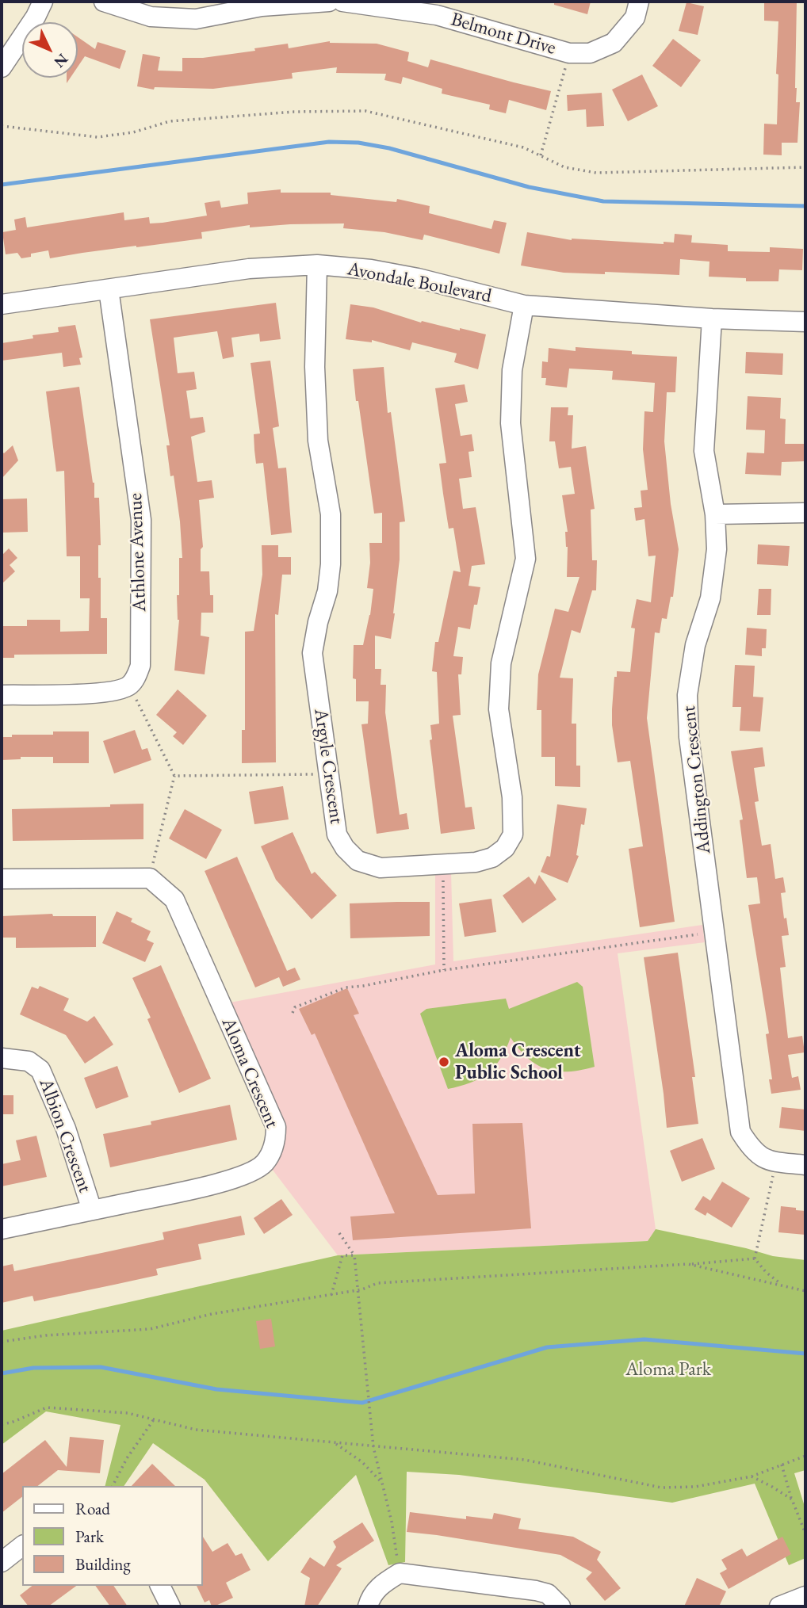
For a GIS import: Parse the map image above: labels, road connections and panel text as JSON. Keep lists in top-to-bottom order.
{
  "streets": {
    "street": [
      "Belmont Drive",
      "Avondale Boulevard",
      "Athlone Avenue",
      "Argyle Crescent",
      "Addington Crescent",
      "Aloma Crescent",
      "Albion Crescent"
    ]
  },
  "crossings": [
    ["Avondale Boulevard", "Athlone Avenue"],
    ["Avondale Boulevard", "Argyle Crescent"],
    ["Avondale Boulevard", "Addington Crescent"],
    ["Aloma Crescent", "Albion Crescent"]
  ],
  "parks": ["Aloma Park"],
  "places": ["Aloma Crescent Public School"],
  "legend": ["Road", "Park", "Building"],
  "north": "bottom right"
}
